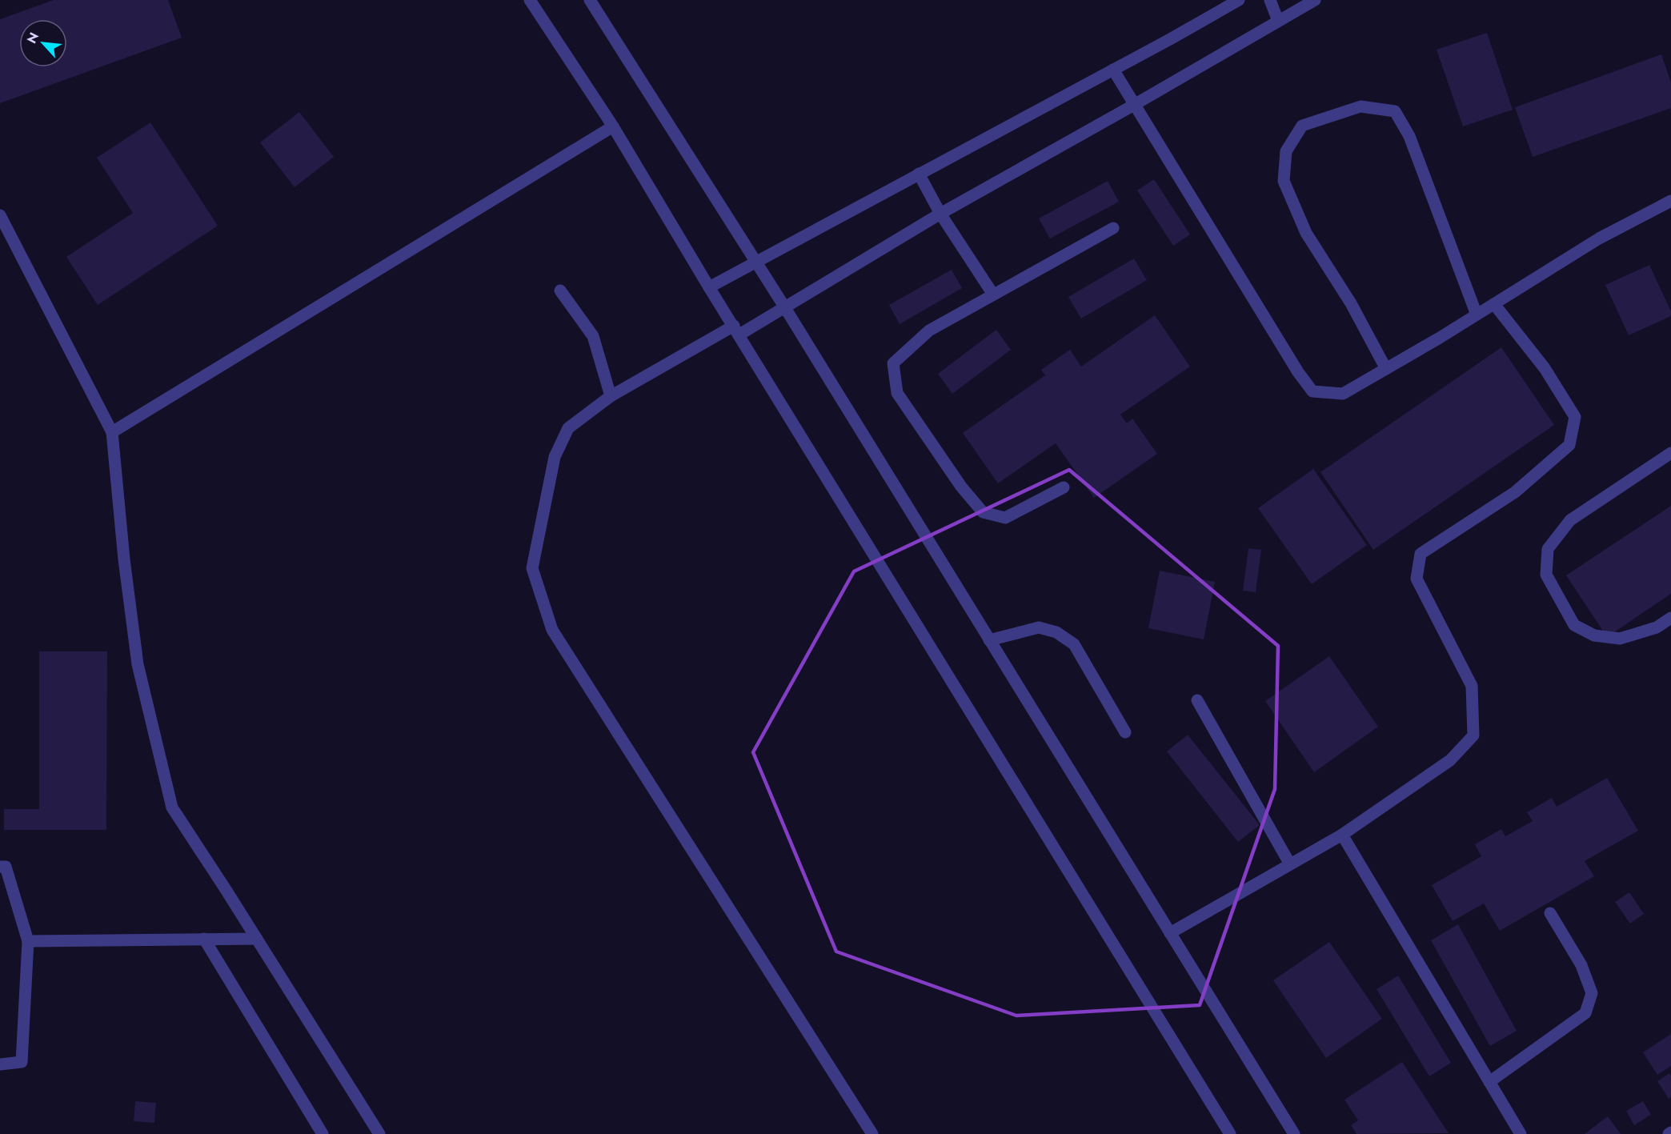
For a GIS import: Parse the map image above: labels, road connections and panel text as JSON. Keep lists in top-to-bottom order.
{
  "north": "top left"
}
